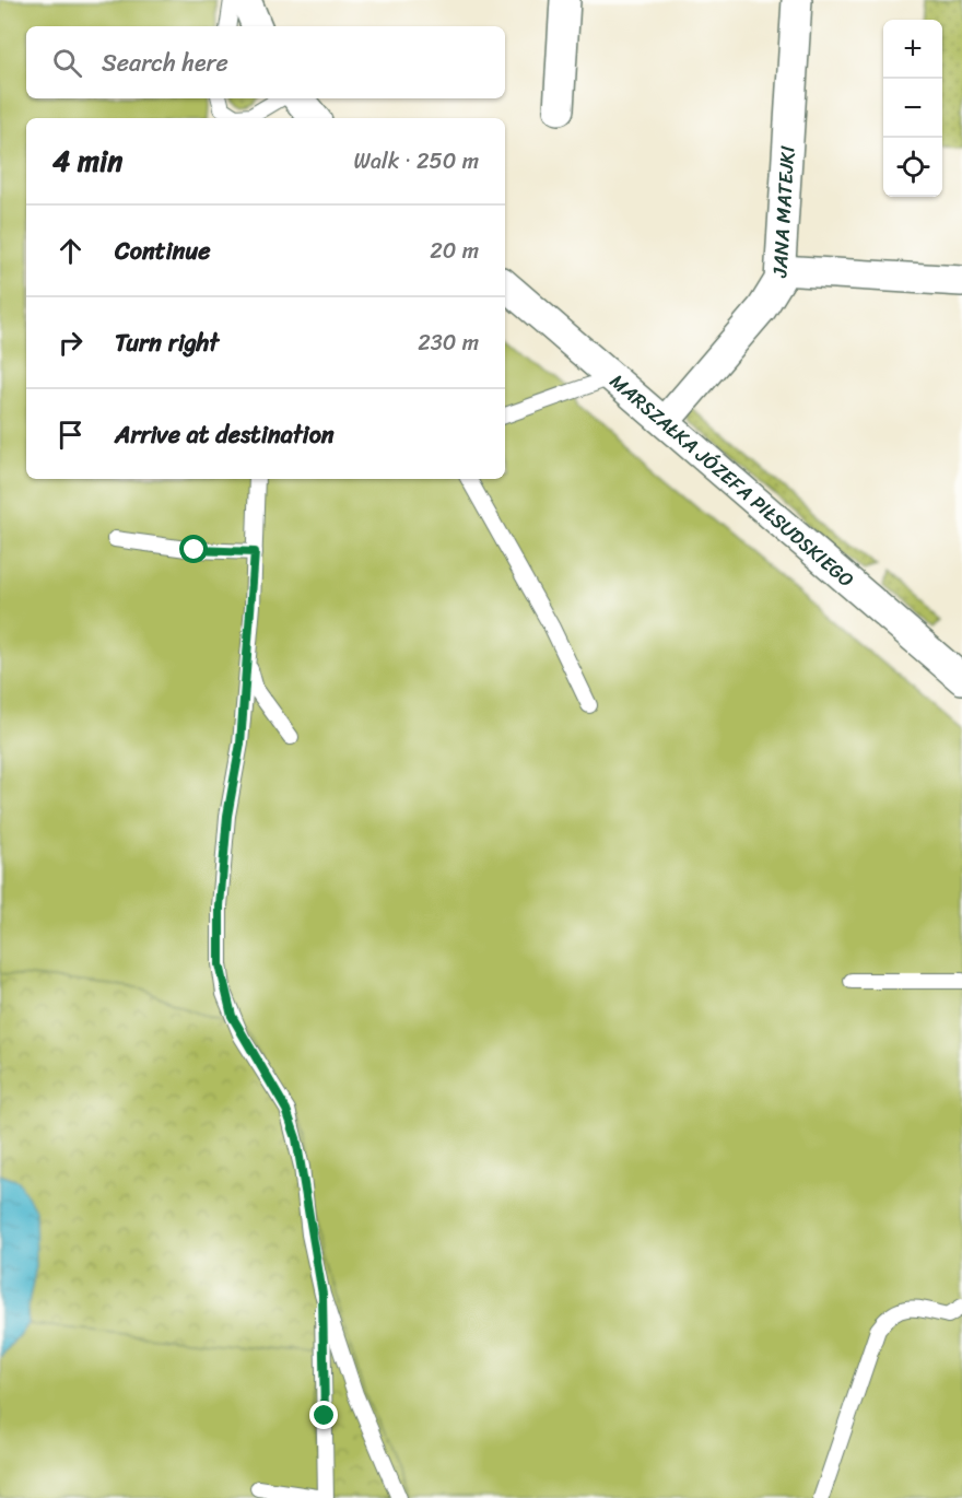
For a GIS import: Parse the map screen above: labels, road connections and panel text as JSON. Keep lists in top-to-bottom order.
{
  "streets": {
    "street": ["JANA MATEJKI", "MARSZAŁKA JÓZEFA PIŁSUDSKIEGO"]
  },
  "crossings": [
    ["JANA MATEJKI", "MARSZAŁKA JÓZEFA PIŁSUDSKIEGO"]
  ],
  "page": {
    "map_buttons": ["+", "−"],
    "search": "Search here",
    "heading": ["4 min", "Walk · 250 m"],
    "list": [
      ["Continue", "20 m"],
      ["Turn right", "230 m"],
      "Arrive at destination"
    ]
  }
}
